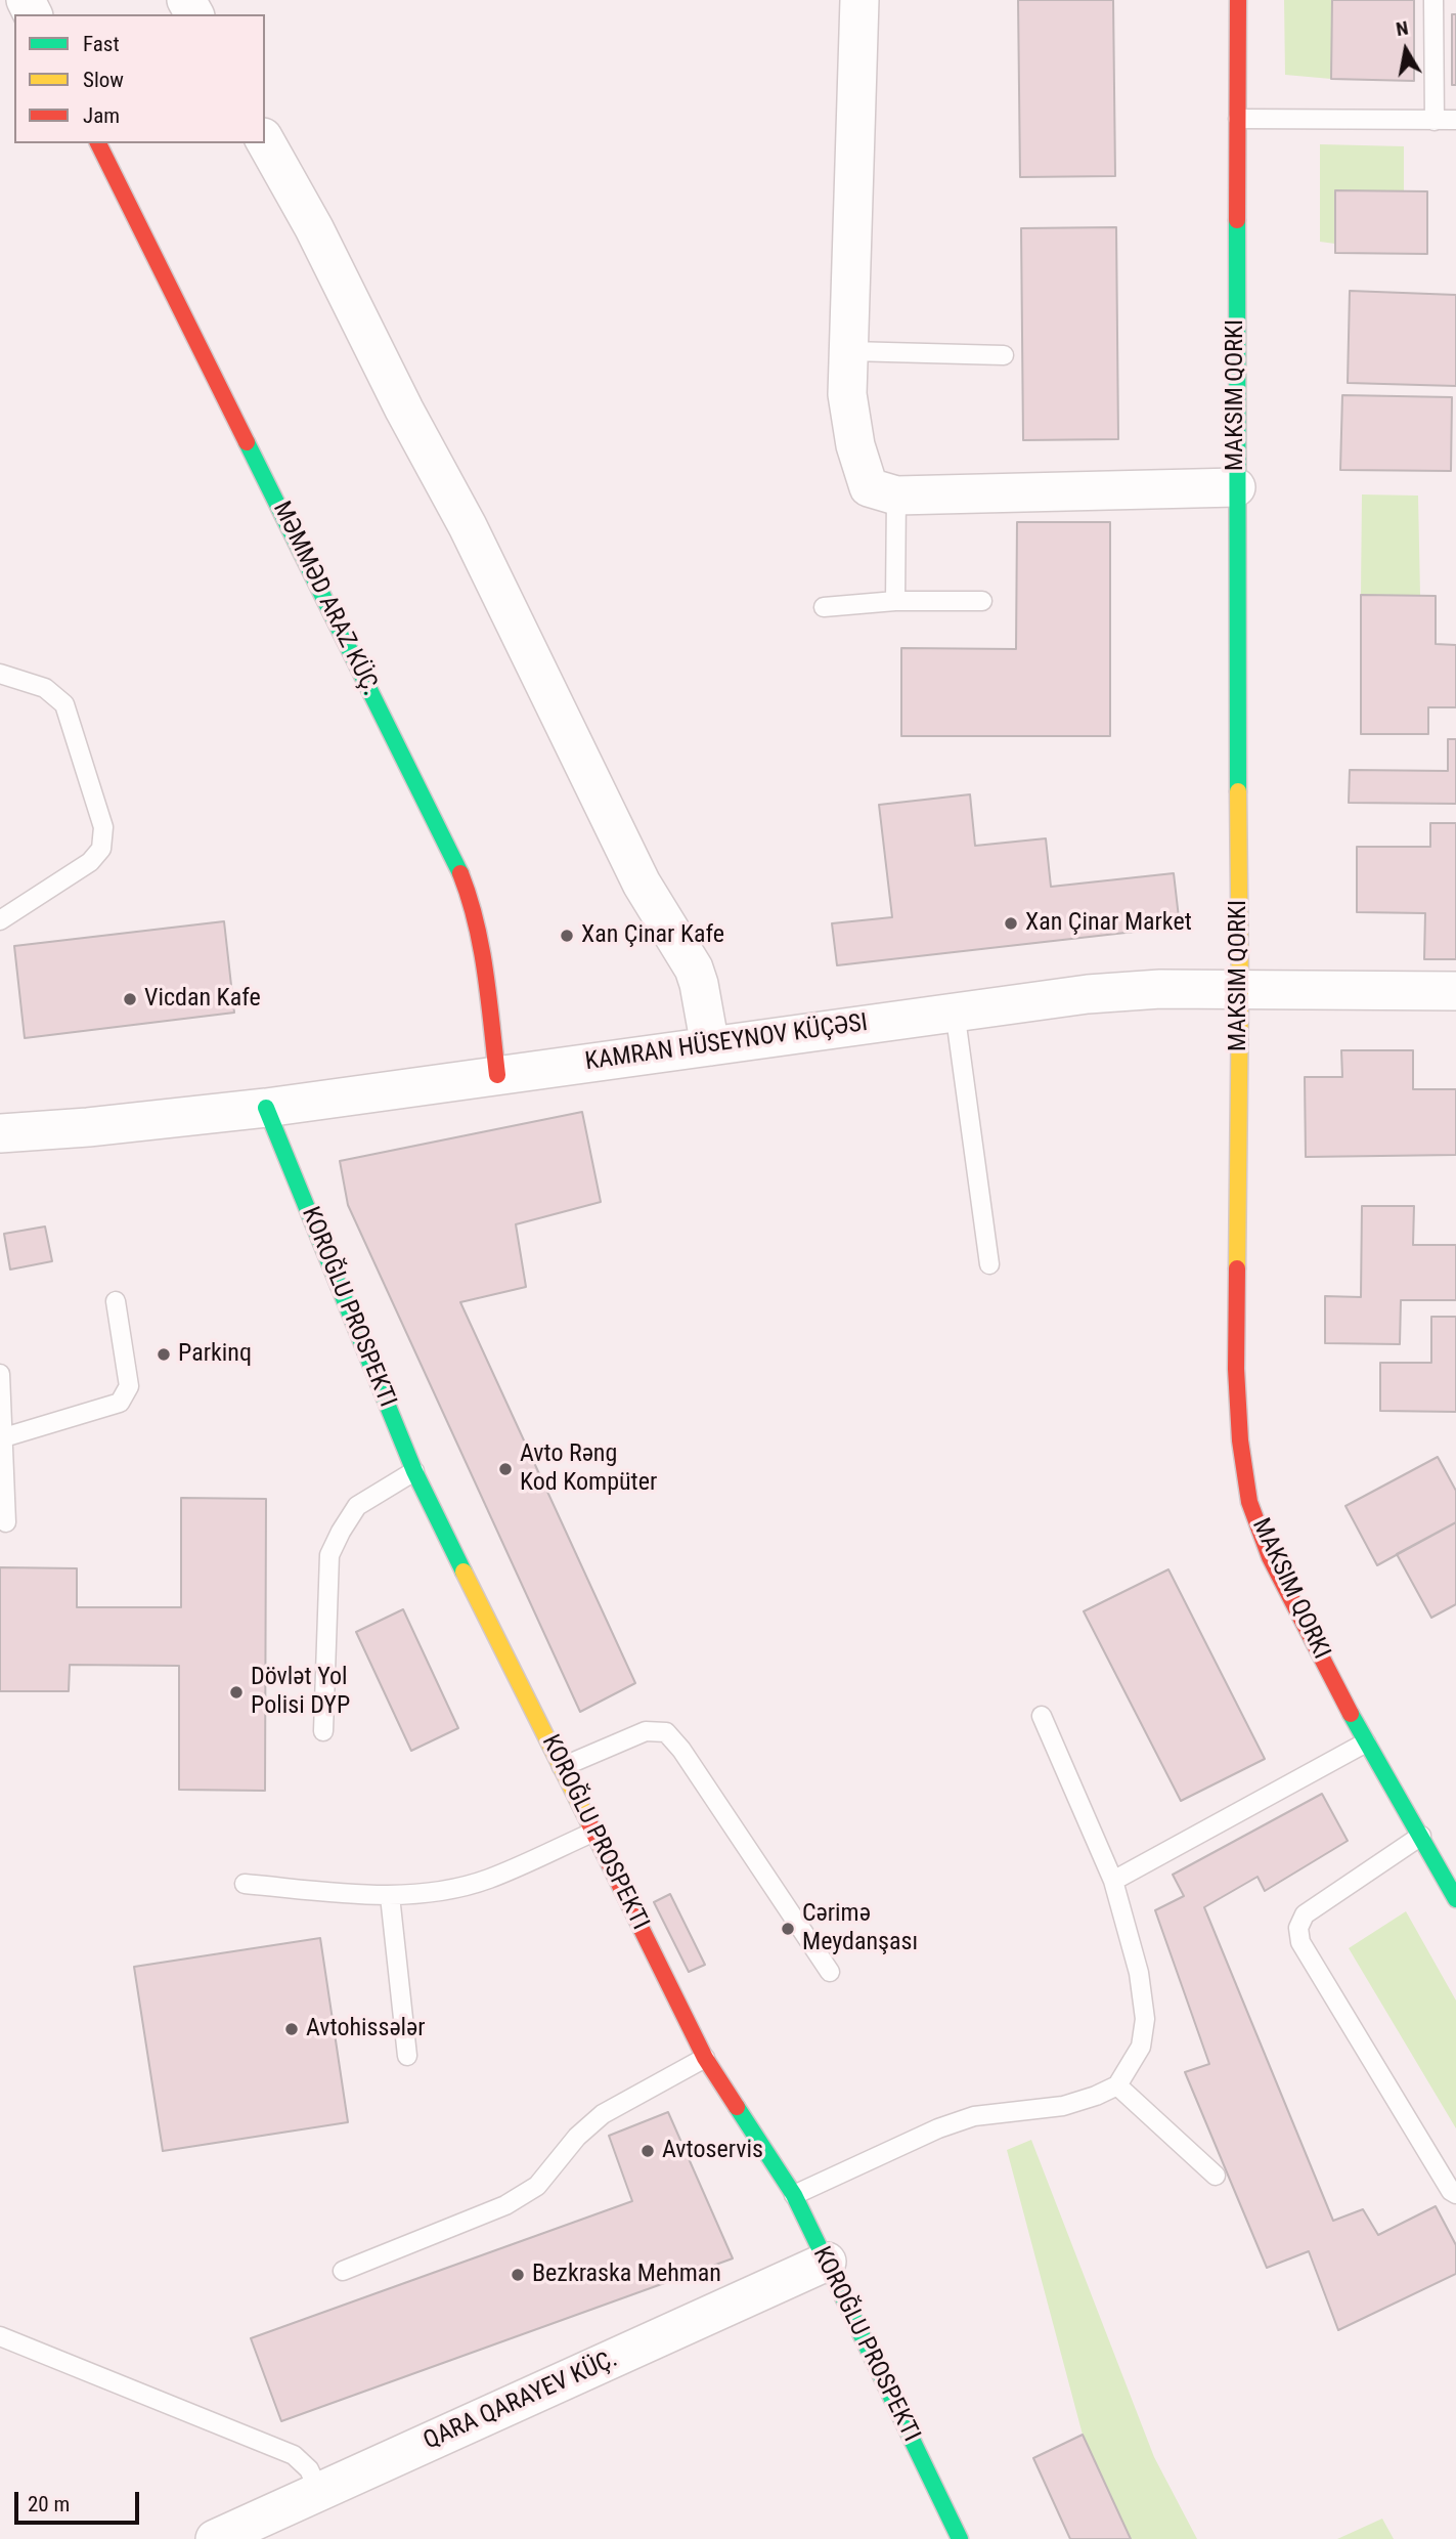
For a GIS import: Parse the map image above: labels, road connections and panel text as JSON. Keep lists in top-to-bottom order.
{
  "streets": {
    "street": [
      "MAKSIM QORKI",
      "MƏMMƏD ARAZ KÜÇ.",
      "KAMRAN HÜSEYNOV KÜÇƏSI",
      "KOROĞLU PROSPEKTI",
      "QARA QARAYEV KÜÇ."
    ]
  },
  "crossings": [
    ["MAKSIM QORKI", "KAMRAN HÜSEYNOV KÜÇƏSI"],
    ["MƏMMƏD ARAZ KÜÇ.", "KAMRAN HÜSEYNOV KÜÇƏSI"],
    ["KAMRAN HÜSEYNOV KÜÇƏSI", "KOROĞLU PROSPEKTI"],
    ["KOROĞLU PROSPEKTI", "QARA QARAYEV KÜÇ."]
  ],
  "places": [
    "Xan Çinar Market",
    "Xan Çinar Kafe",
    "Vicdan Kafe",
    "Parkinq",
    "Avto Rəng Kod Kompüter",
    "Dövlət Yol Polisi DYP",
    "Cərimə Meydanşası",
    "Avtohissələr",
    "Avtoservis",
    "Bezkraska Mehman"
  ],
  "legend": ["Fast", "Slow", "Jam"],
  "scale_bar": "20 m",
  "north": "top"
}
